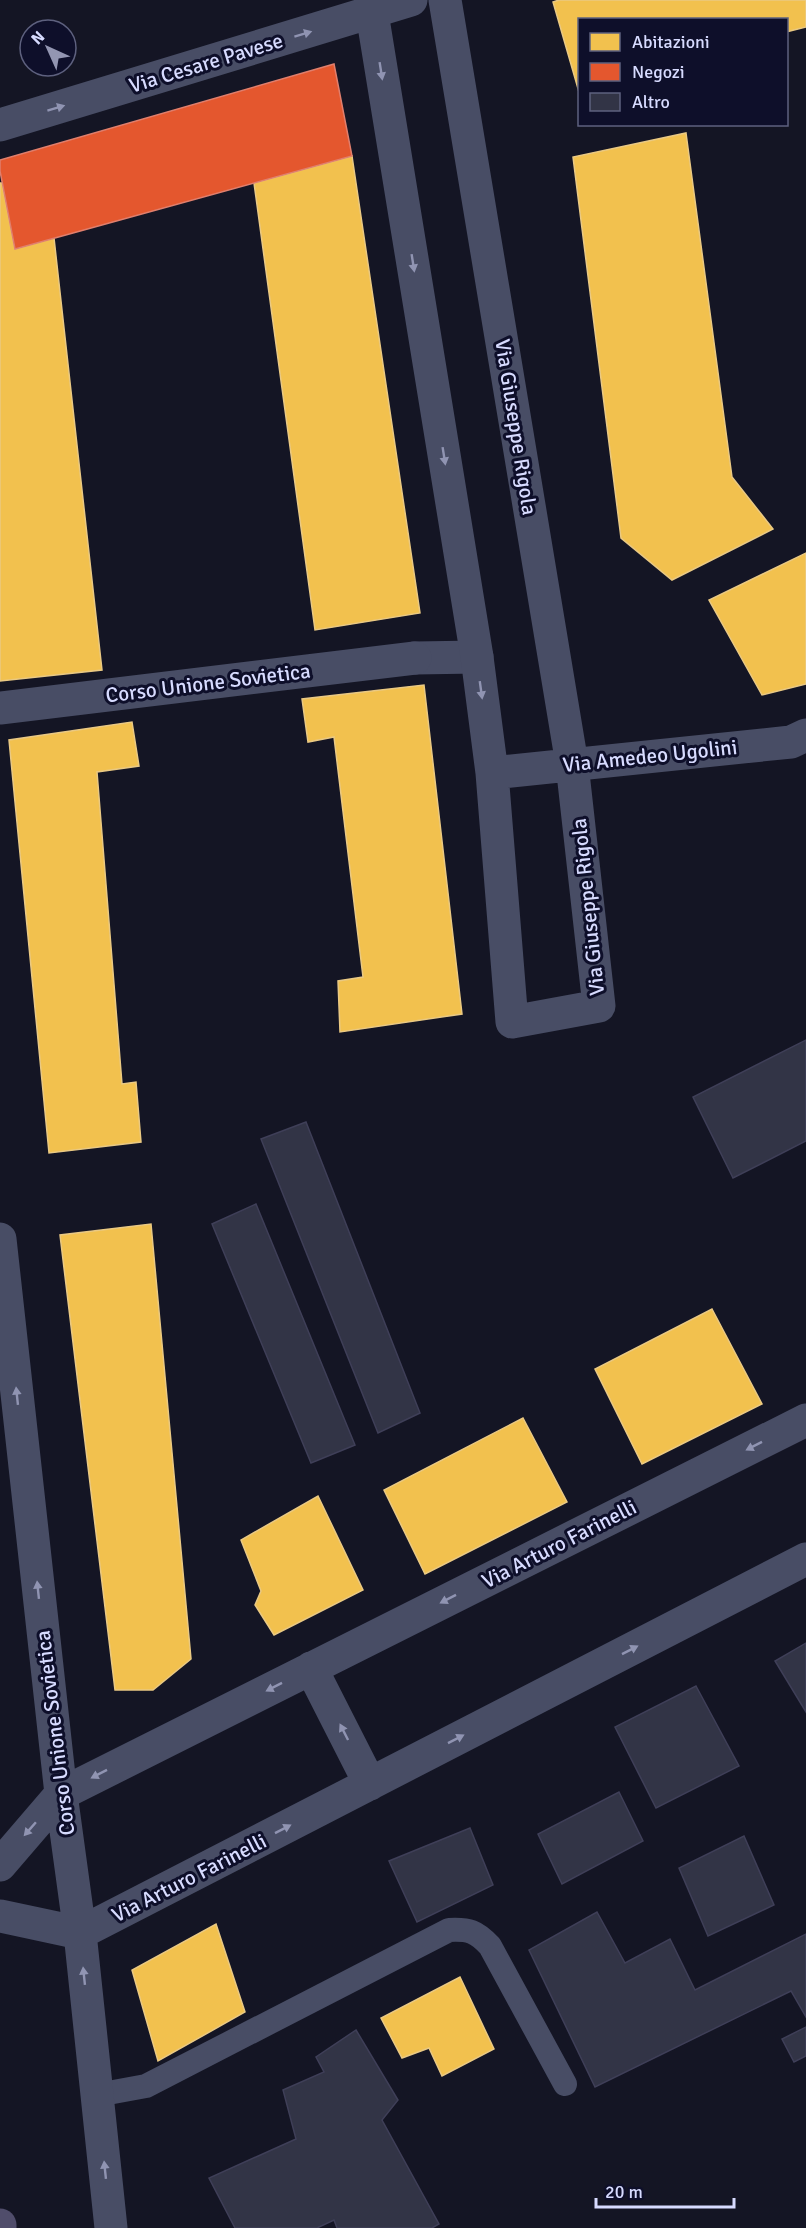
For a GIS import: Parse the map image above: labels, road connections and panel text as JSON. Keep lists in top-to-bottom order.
{
  "streets": {
    "street": [
      "Via Cesare Pavese",
      "Via Giuseppe Rigola",
      "Corso Unione Sovietica",
      "Via Amedeo Ugolini",
      "Via Arturo Farinelli"
    ]
  },
  "crossings": [
    ["Via Cesare Pavese", "Via Giuseppe Rigola"],
    ["Via Giuseppe Rigola", "Corso Unione Sovietica"],
    ["Via Giuseppe Rigola", "Via Amedeo Ugolini"],
    ["Corso Unione Sovietica", "Via Arturo Farinelli"]
  ],
  "one_way": ["Via Cesare Pavese", "Corso Unione Sovietica"],
  "legend": ["Abitazioni", "Negozi", "Altro"],
  "scale_bar": "20 m",
  "north": "top left"
}
